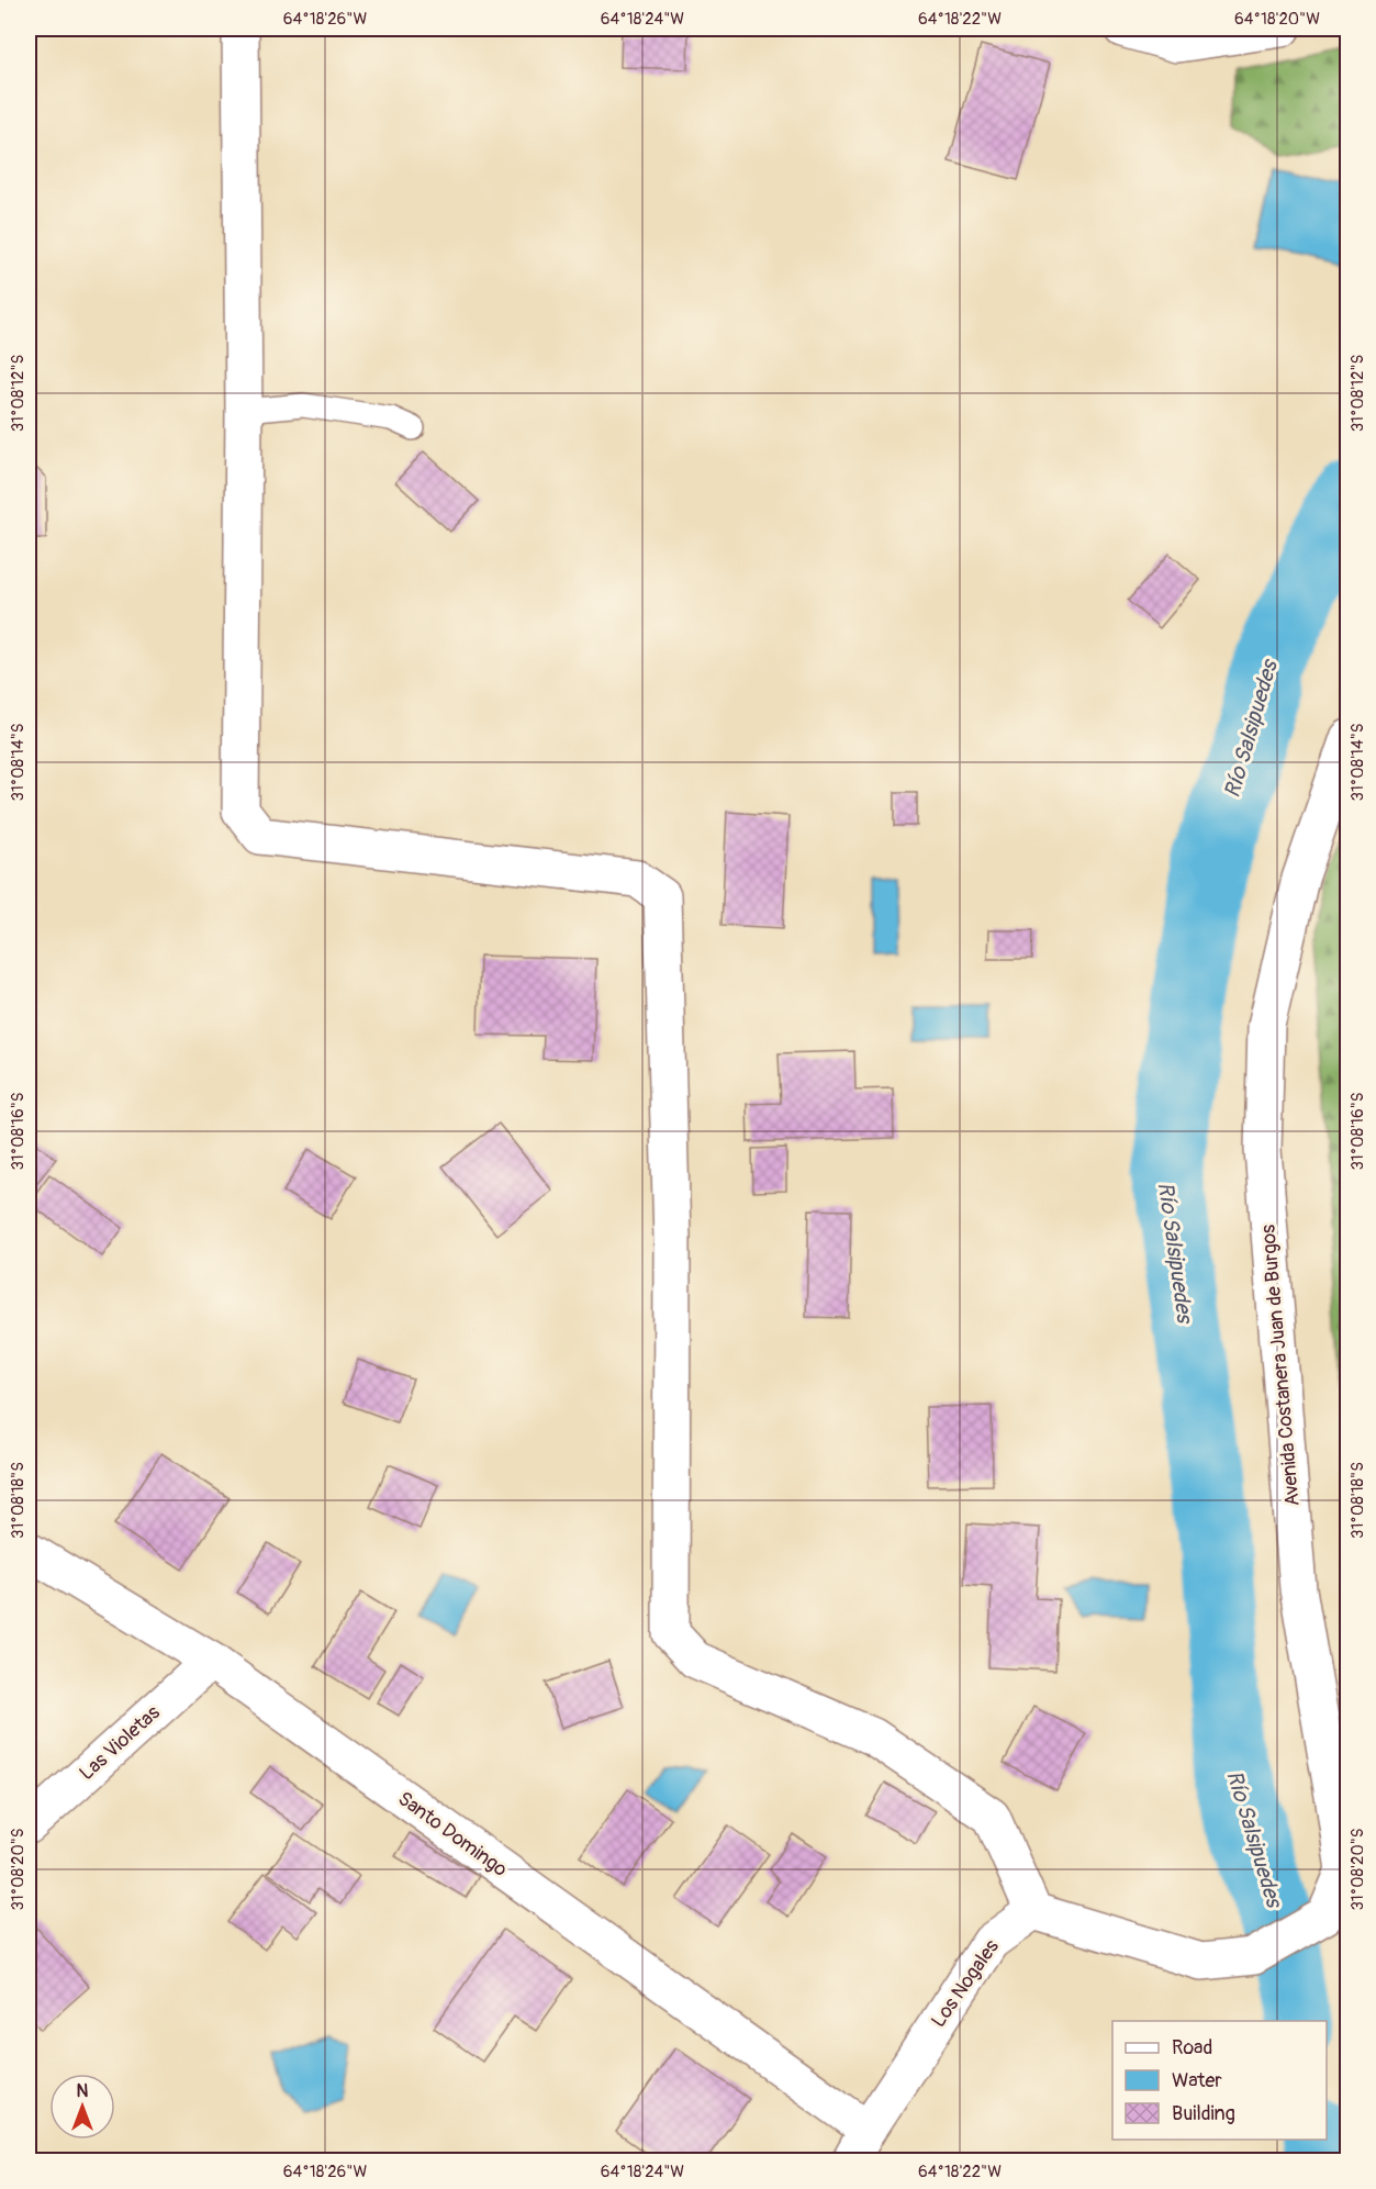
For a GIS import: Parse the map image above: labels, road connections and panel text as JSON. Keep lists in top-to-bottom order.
{
  "streets": {
    "street": [
      "Avenida Costanera Juan de Burgos",
      "Las Violetas",
      "Santo Domingo",
      "Los Nogales"
    ]
  },
  "crossings": [
    ["Avenida Costanera Juan de Burgos", "Los Nogales"],
    ["Las Violetas", "Santo Domingo"],
    ["Santo Domingo", "Los Nogales"]
  ],
  "water": ["Río Salsipuedes"],
  "legend": ["Road", "Water", "Building"],
  "north": "top",
  "coordinates": [
    "64°18'26\"W",
    "64°18'24\"W",
    "64°18'22\"W",
    "64°18'20\"W",
    "31°08'12\"S",
    "31°08'14\"S",
    "31°08'16\"S",
    "31°08'18\"S",
    "31°08'20\"S"
  ]
}
